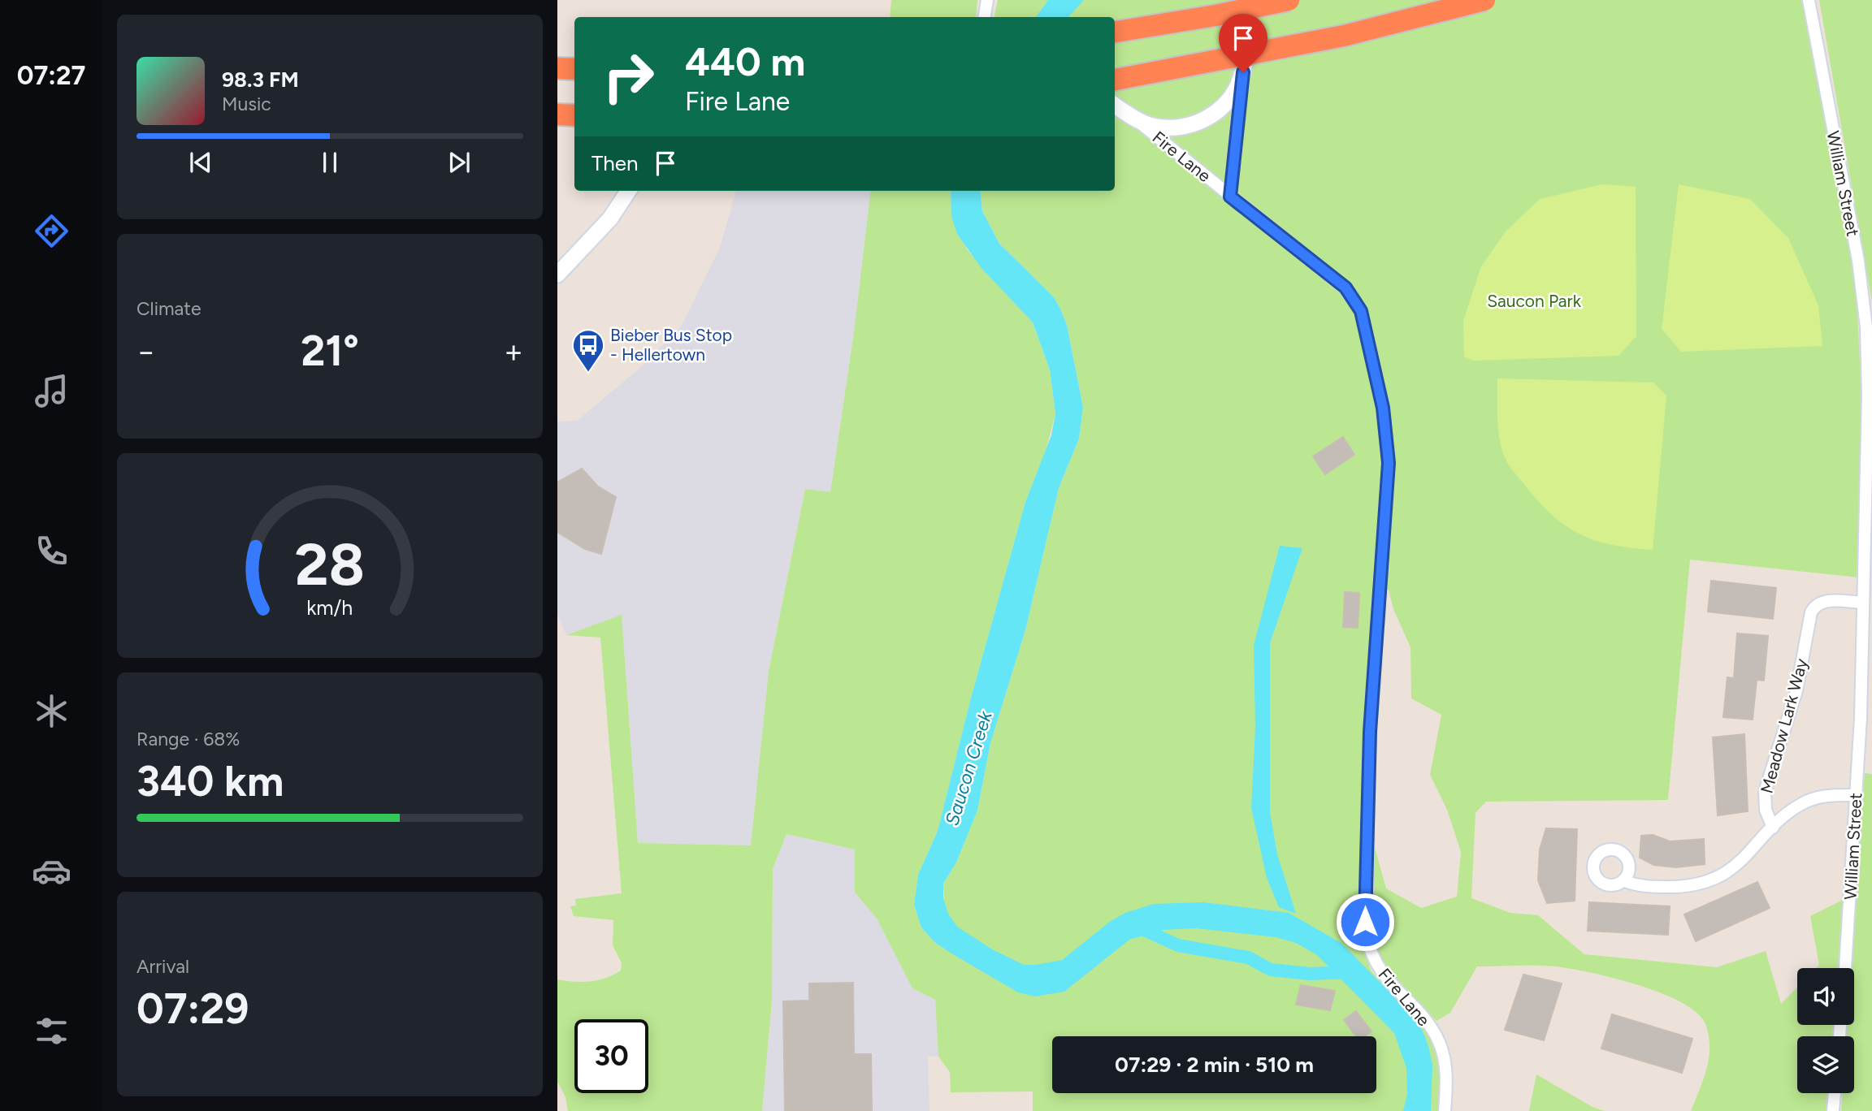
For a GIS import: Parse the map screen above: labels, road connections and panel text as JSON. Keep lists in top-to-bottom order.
{
  "streets": {
    "street": ["Fire Lane", "William Street", "Meadow Lark Way"]
  },
  "crossings": [
    ["William Street", "Meadow Lark Way"]
  ],
  "water": ["Saucon Creek"],
  "parks": ["Saucon Park"],
  "places": {
    "bus stop": ["Bieber Bus Stop - Hellertown"]
  },
  "page": {
    "tabs": "07:27",
    "turn": ["440 m", "Fire Lane"],
    "song": ["98.3 FM", "Music"],
    "then": "Then",
    "tile": [
      "Climate",
      ["Range · 68%", "340 km"],
      ["Arrival", "07:29"]
    ],
    "heat": ["−", "21°", "+"],
    "limit": "30",
    "trip": "07:29 · 2 min · 510 m",
    "gauge": ["28", "km/h"]
  }
}
